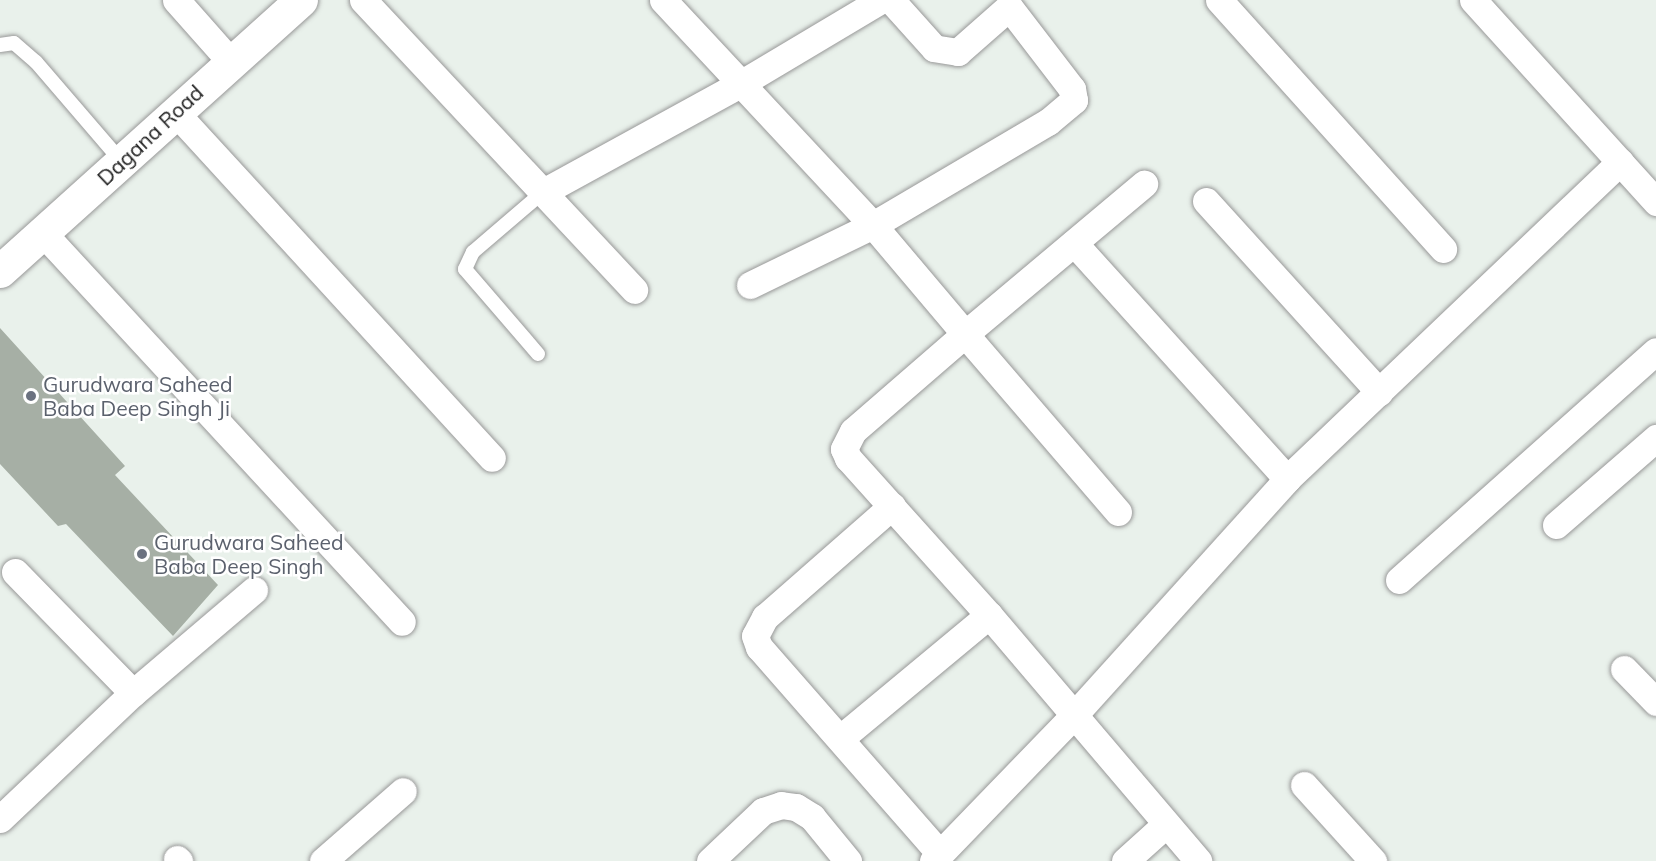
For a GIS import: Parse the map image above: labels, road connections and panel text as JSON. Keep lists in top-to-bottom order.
{
  "streets": {
    "street": ["Dagana Road"]
  },
  "places": ["Gurudwara Saheed Baba Deep Singh Ji", "Gurudwara Saheed Baba Deep Singh"]
}
